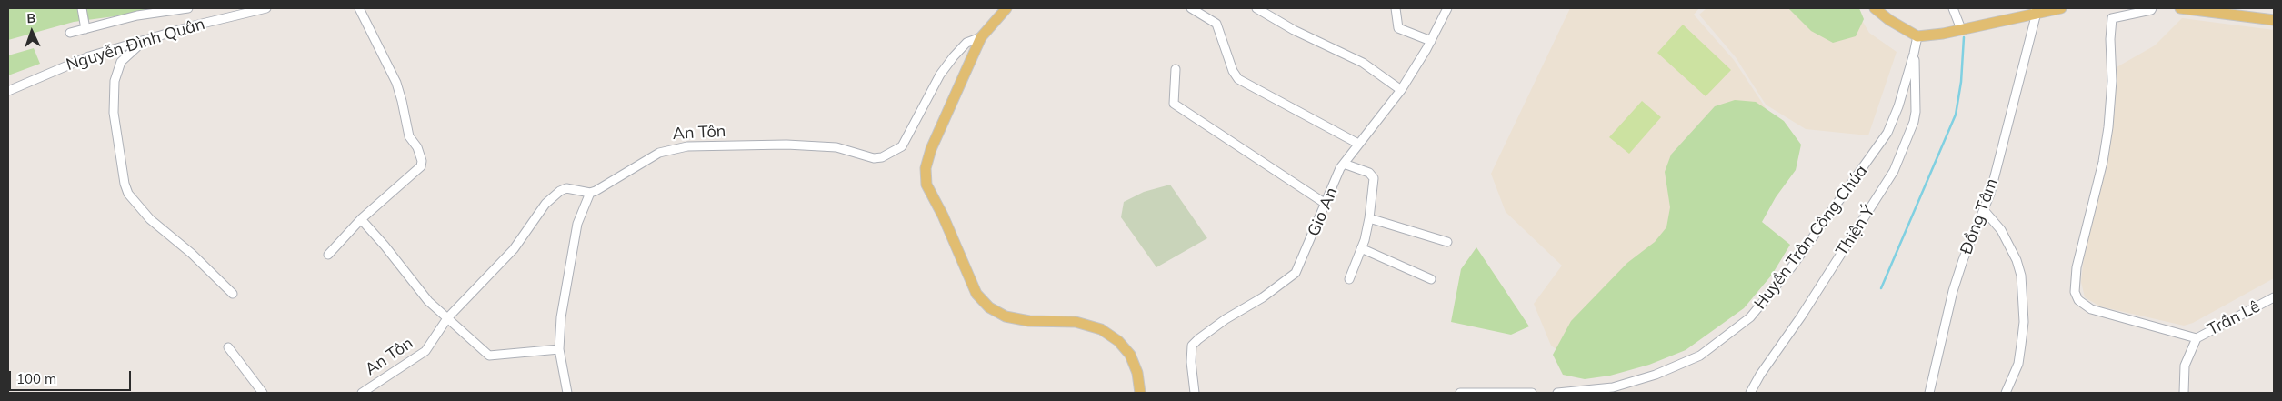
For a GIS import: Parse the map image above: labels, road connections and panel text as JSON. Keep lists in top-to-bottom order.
{
  "streets": {
    "main road": ["An Tôn"],
    "street": [
      "Nguyễn Đình Quân",
      "Gio An",
      "Đồng Tâm",
      "Thiện Ý",
      "Huyền Trân Công Chúa",
      "Trần Lê"
    ]
  },
  "crossings": [
    ["Thiện Ý", "Huyền Trân Công Chúa"]
  ],
  "scale_bar": "100 m",
  "north": "top"
}
